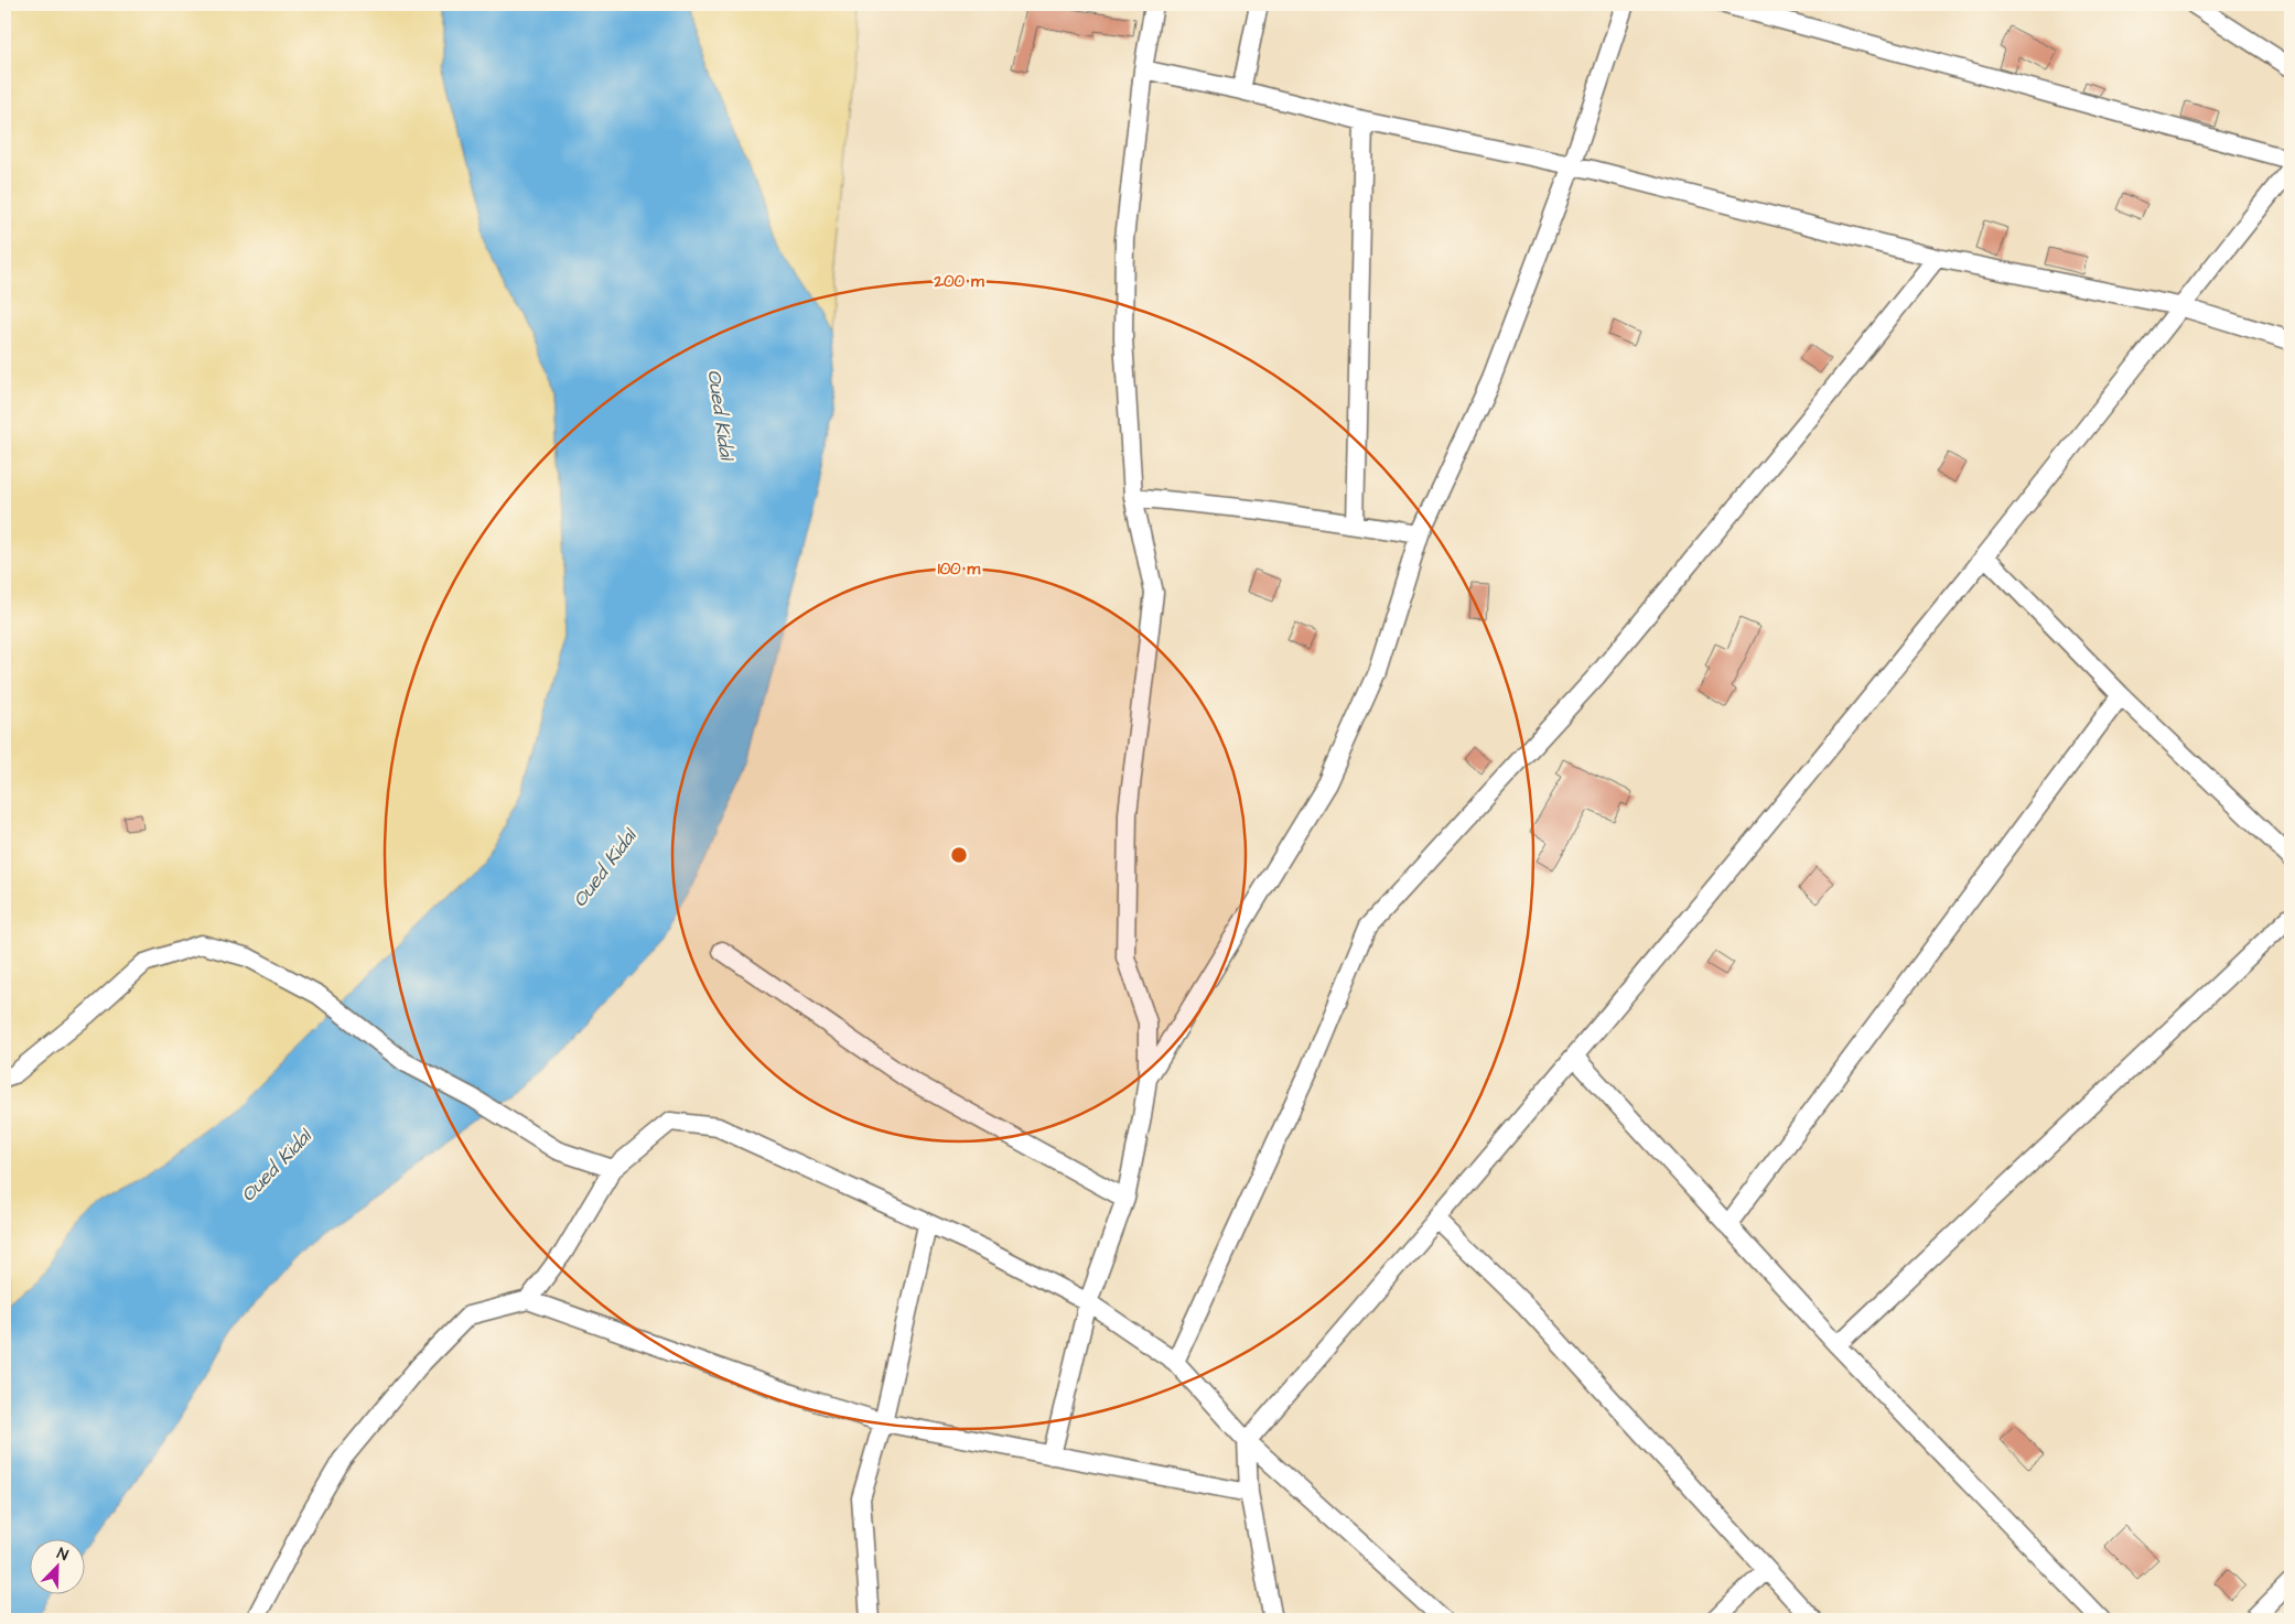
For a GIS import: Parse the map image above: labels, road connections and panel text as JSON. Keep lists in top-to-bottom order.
{
  "water": ["Oued Kidal"],
  "north": "top right",
  "rings": ["200 m", "100 m"]
}
